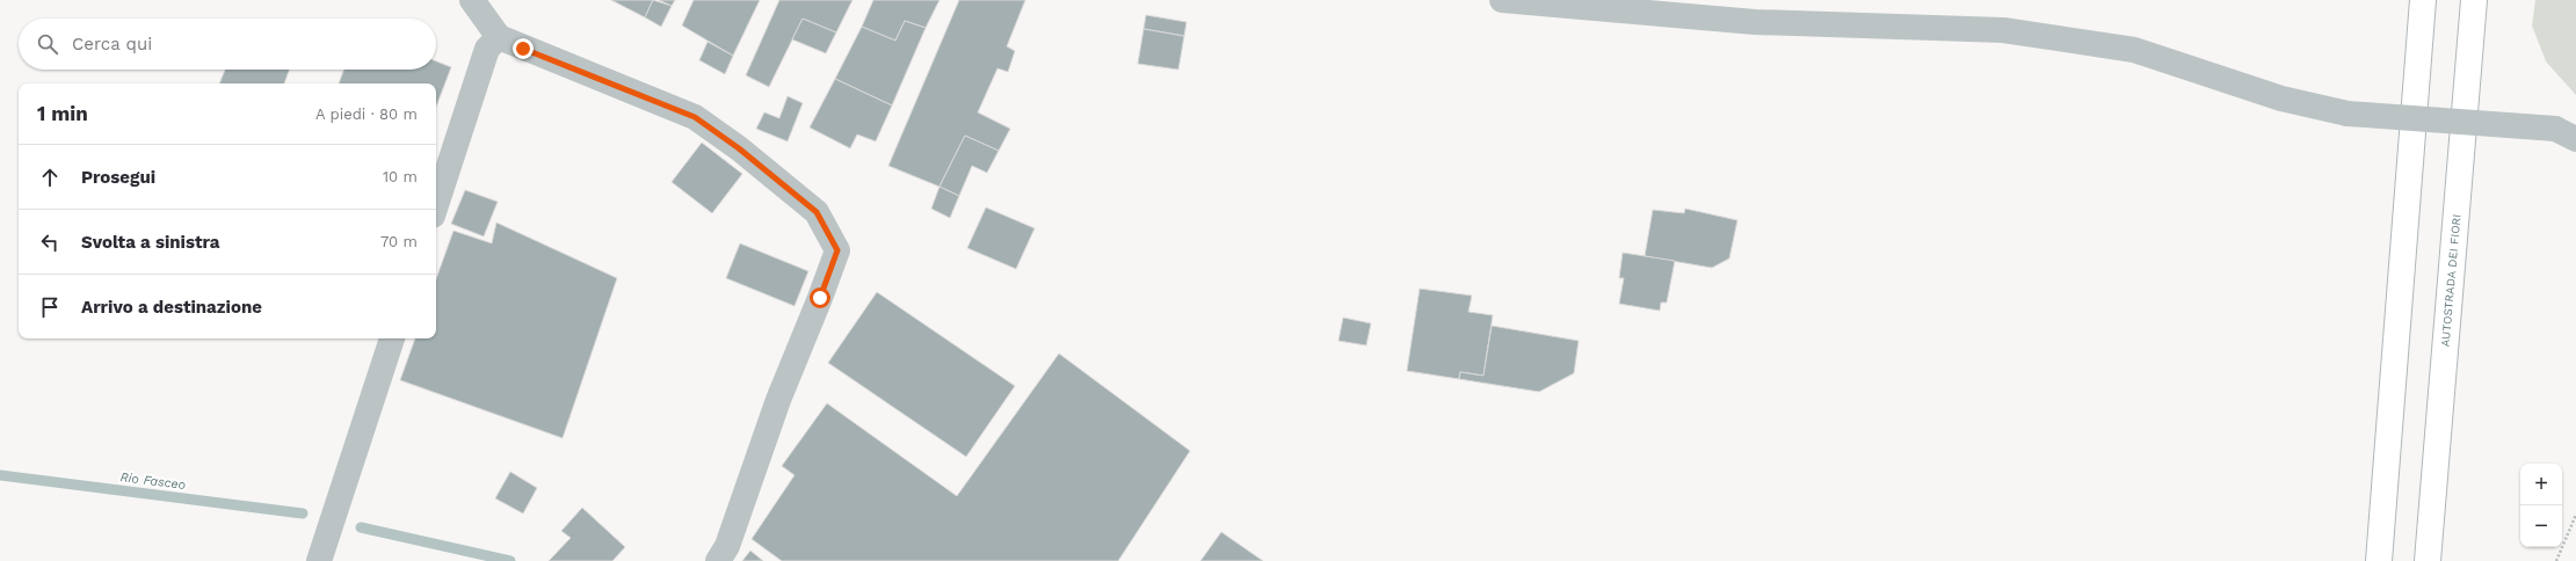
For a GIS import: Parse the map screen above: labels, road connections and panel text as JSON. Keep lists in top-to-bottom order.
{
  "streets": {
    "highway": ["AUTOSTRADA DEI FIORI"]
  },
  "water": ["Rio Fasceo"],
  "page": {
    "search": "Cerca qui",
    "heading": ["1 min", "A piedi · 80 m"],
    "list": [
      ["Prosegui", "10 m"],
      ["Svolta a sinistra", "70 m"],
      "Arrivo a destinazione"
    ],
    "map_buttons": ["+", "−"]
  }
}
